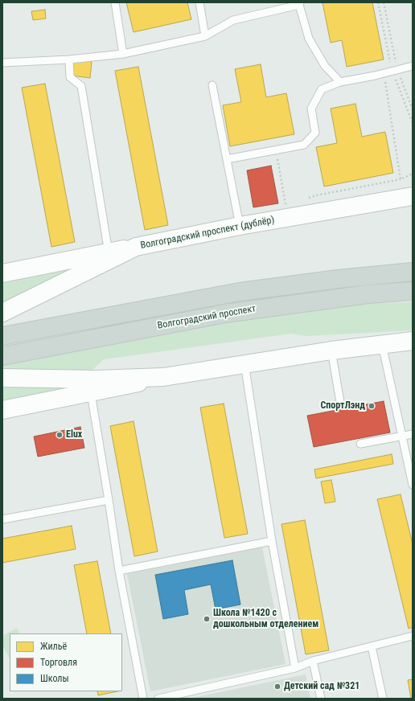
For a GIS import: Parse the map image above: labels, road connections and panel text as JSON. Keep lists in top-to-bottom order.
{
  "streets": {
    "main road": ["Волгоградский проспект (дублёр)", "Волгоградский проспект"]
  },
  "places": [
    "СпортЛэнд",
    "Elux",
    "Школа №1420 с дошкольным отделением",
    "Детский сад №321"
  ],
  "legend": ["Жильё", "Торговля", "Школы"]
}
